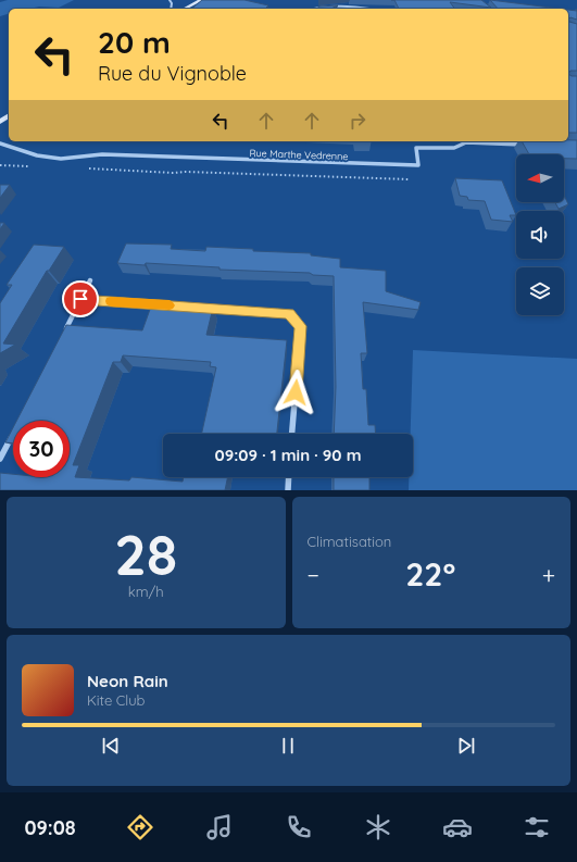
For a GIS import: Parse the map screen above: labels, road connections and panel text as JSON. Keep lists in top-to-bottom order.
{
  "streets": {
    "street": ["Rue Marthe Vedrenne"]
  },
  "north": "left",
  "page": {
    "turn": ["20 m", "Rue du Vignoble"],
    "limit": "30",
    "trip": "09:09 · 1 min · 90 m",
    "tile": [
      ["28", "km/h"],
      "Climatisation"
    ],
    "heat": ["−", "22°", "+"],
    "song": ["Neon Rain", "Kite Club"],
    "tabs": "09:08"
  }
}
